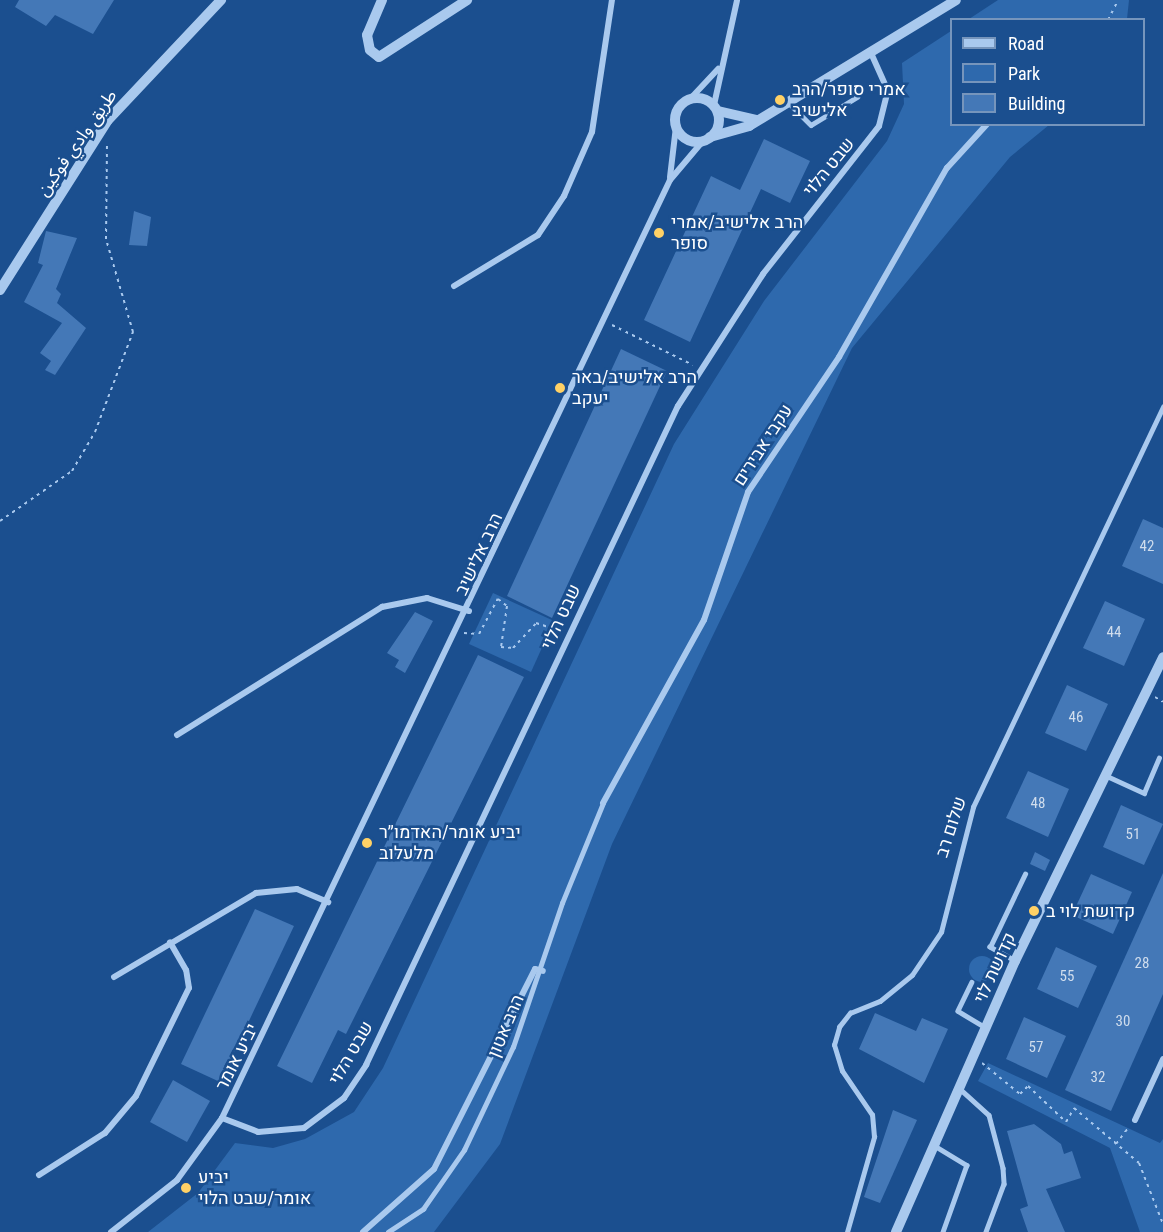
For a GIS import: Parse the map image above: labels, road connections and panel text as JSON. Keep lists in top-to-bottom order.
{
  "streets": {
    "street": [
      "طريق وادي فوکين",
      "שבט הלוי",
      "עקבי אבירים",
      "הרב אלישיב",
      "קדושת לוי",
      "יביע אומר"
    ],
    "lane": ["שלום רב", "הרב אטון"]
  },
  "crossings": [
    ["שבט הלוי", "יביע אומר"],
    ["עקבי אבירים", "הרב אטון"],
    ["הרב אלישיב", "יביע אומר"]
  ],
  "places": [
    "אמרי סופר/הרב אלישיב",
    "הרב אלישיב/אמרי סופר",
    "הרב אלישיב/באר יעקב",
    "יביע אומר/האדמו״ר מלעלוב",
    "קדושת לוי ב",
    "יביע אומר/שבט הלוי"
  ],
  "house_numbers": [
    "42",
    "44",
    "46",
    "48",
    "51",
    "28",
    "55",
    "30",
    "57",
    "32"
  ],
  "legend": ["Road", "Park", "Building"]
}
